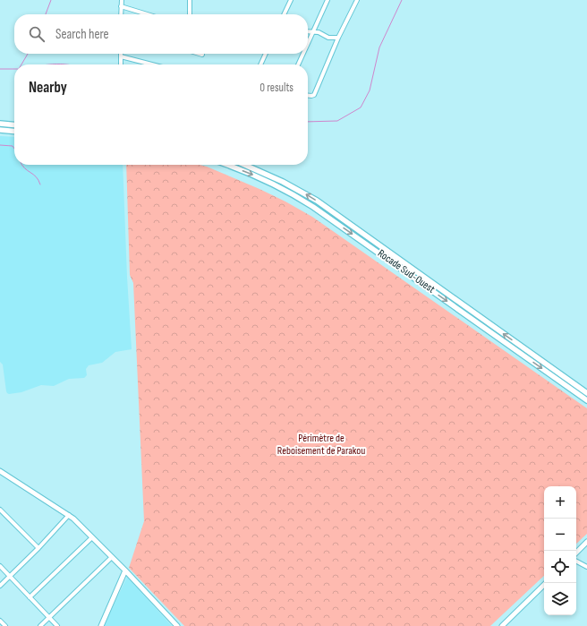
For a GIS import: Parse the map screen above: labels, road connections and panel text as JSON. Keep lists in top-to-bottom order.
{
  "streets": {
    "main road": ["Rocade Sud-Ouest"]
  },
  "parks": ["Périmètre de Reboisement de Parakou"],
  "page": {
    "search": "Search here",
    "heading": ["Nearby", "0 results"],
    "map_buttons": ["+", "−"]
  }
}
